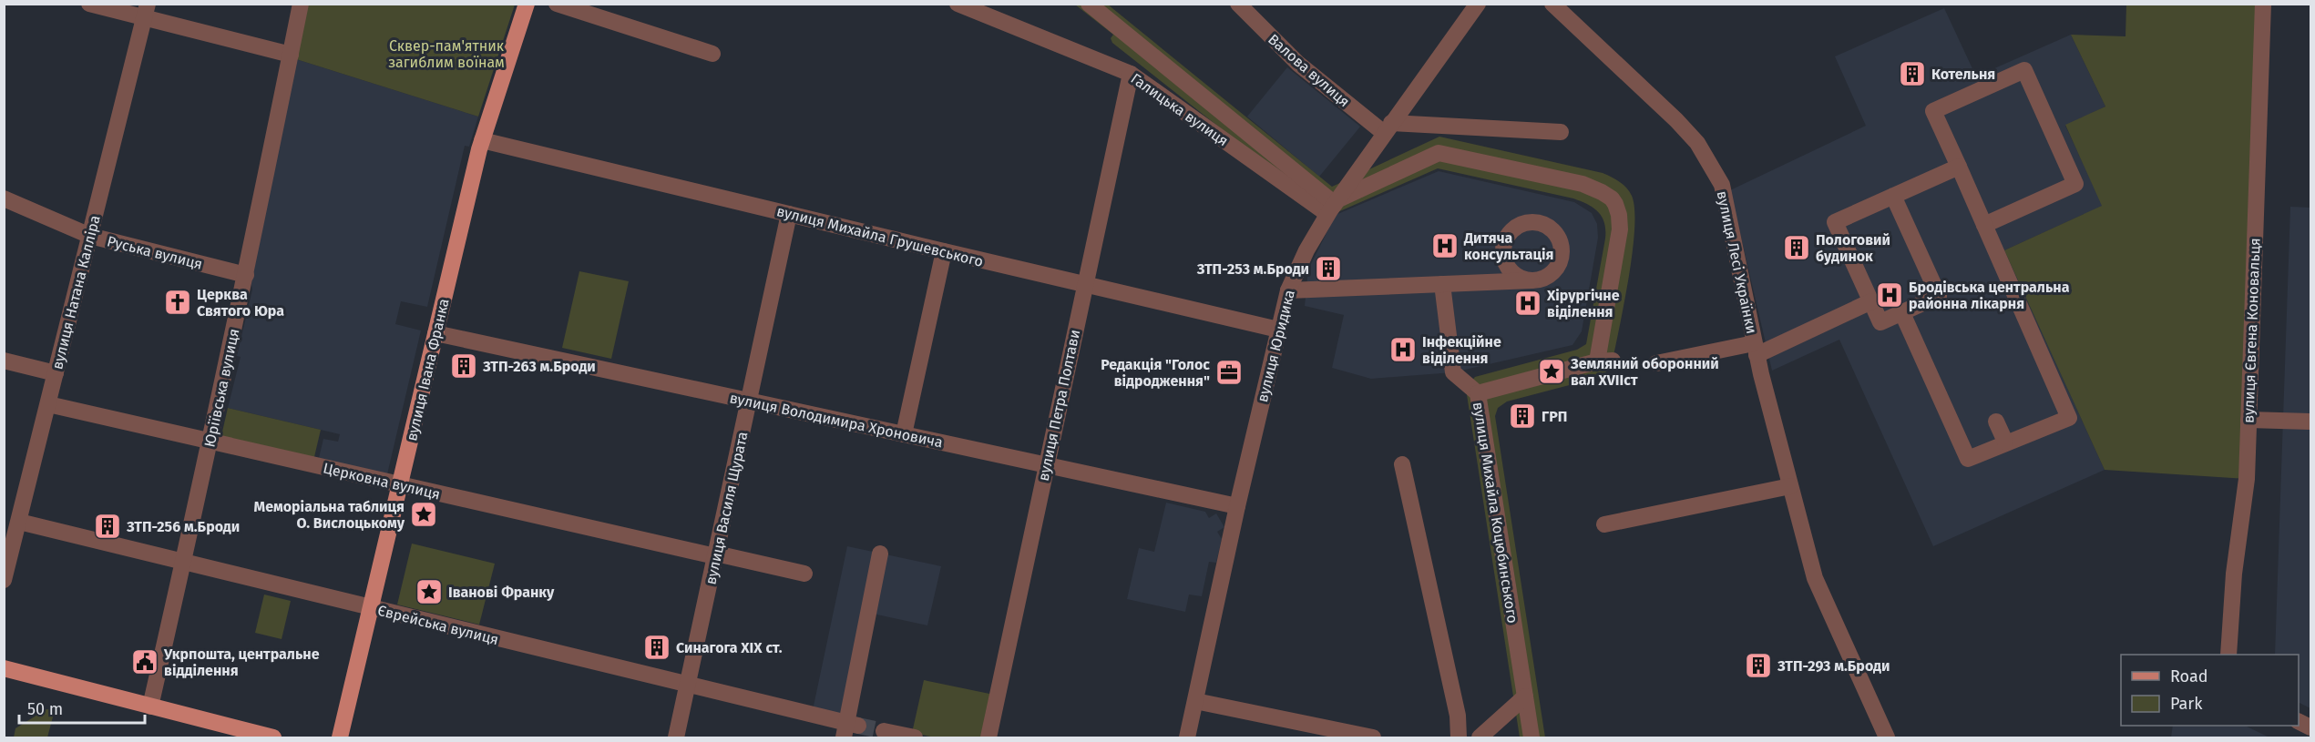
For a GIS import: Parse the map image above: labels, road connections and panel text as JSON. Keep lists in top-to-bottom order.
{
  "streets": {
    "main road": ["вулиця Івана Франка"],
    "street": [
      "Валова вулиця",
      "Галицька вулиця",
      "вулиця Михайла Грушевського",
      "Руська вулиця",
      "вулиця Лесі Українки",
      "вулиця Натана Калліра",
      "вулиця Євгена Коновальця",
      "вулиця Юридика",
      "Юріївська вулиця",
      "вулиця Петра Полтави",
      "вулиця Володимира Хроновича",
      "Церковна вулиця",
      "вулиця Василя Щурата",
      "вулиця Михайла Коцюбинського",
      "Єврейська вулиця"
    ]
  },
  "crossings": [
    ["Валова вулиця", "вулиця Юридика"],
    ["Галицька вулиця", "вулиця Юридика"],
    ["Галицька вулиця", "вулиця Петра Полтави"],
    ["Галицька вулиця", "вулиця Михайла Коцюбинського"],
    ["вулиця Михайла Грушевського", "вулиця Юридика"],
    ["вулиця Михайла Грушевського", "вулиця Івана Франка"],
    ["вулиця Михайла Грушевського", "вулиця Петра Полтави"],
    ["вулиця Михайла Грушевського", "вулиця Василя Щурата"],
    ["Руська вулиця", "вулиця Натана Калліра"],
    ["Руська вулиця", "Юріївська вулиця"],
    ["вулиця Натана Калліра", "Церковна вулиця"],
    ["вулиця Натана Калліра", "Єврейська вулиця"],
    ["вулиця Юридика", "вулиця Володимира Хроновича"],
    ["вулиця Юридика", "вулиця Михайла Коцюбинського"],
    ["вулиця Івана Франка", "вулиця Володимира Хроновича"],
    ["вулиця Івана Франка", "Церковна вулиця"],
    ["вулиця Івана Франка", "Єврейська вулиця"],
    ["Юріївська вулиця", "Церковна вулиця"],
    ["Юріївська вулиця", "Єврейська вулиця"],
    ["вулиця Петра Полтави", "вулиця Володимира Хроновича"],
    ["вулиця Володимира Хроновича", "вулиця Василя Щурата"],
    ["Церковна вулиця", "вулиця Василя Щурата"],
    ["вулиця Василя Щурата", "Єврейська вулиця"]
  ],
  "parks": ["Сквер-пам'ятник загиблим воїнам"],
  "places": {
    "building": [
      "Котельня",
      "Пологовий будинок",
      "ЗТП-253 м.Броди",
      "ЗТП-263 м.Броди",
      "ГРП",
      "ЗТП-256 м.Броди",
      "Синагога XIX ст.",
      "ЗТП-293 м.Броди"
    ],
    "hospital": [
      "Дитяча консультація",
      "Бродівська центральна районна лікарня",
      "Хірургічне віділення",
      "Інфекційне віділення"
    ],
    "church": ["Церква Святого Юра"],
    "place": ["Земляний оборонний вал XVIIст", "Меморіальна таблиця О. Вислоцькому", "Іванові Франку"],
    "office": ["Редакція \"Голос відродження\""],
    "public building": ["Укрпошта, центральне відділення"]
  },
  "legend": ["Road", "Park"],
  "scale_bar": "50 m"
}
